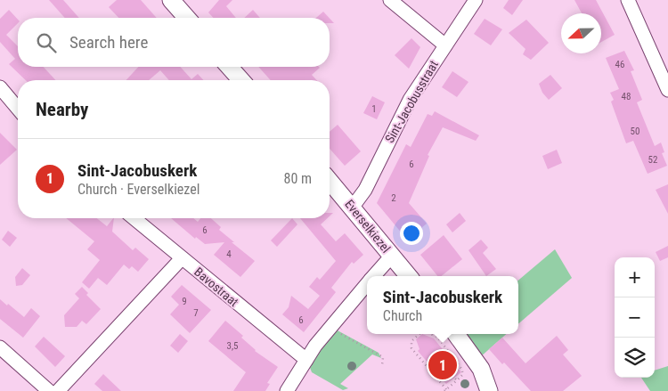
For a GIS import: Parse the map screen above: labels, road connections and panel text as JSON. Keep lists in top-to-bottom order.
{
  "streets": {
    "street": ["Sint-Jacobusstraat", "Everselkiezel", "Bavostraat"]
  },
  "crossings": [
    ["Sint-Jacobusstraat", "Everselkiezel"]
  ],
  "house_numbers": [
    "46",
    "48",
    "1",
    "50",
    "52",
    "6",
    "2",
    "6",
    "4",
    "9",
    "7",
    "6",
    "3,5"
  ],
  "north": "left",
  "page": {
    "search": "Search here",
    "heading": "Nearby",
    "list": [
      {
        "mark": "1",
        "name": "Sint-Jacobuskerk",
        "note": "Church · Everselkiezel",
        "value": "80 m"
      }
    ],
    "map_buttons": ["+", "−"],
    "popup": ["Sint-Jacobuskerk", "Church"],
    "pins": "1"
  }
}
